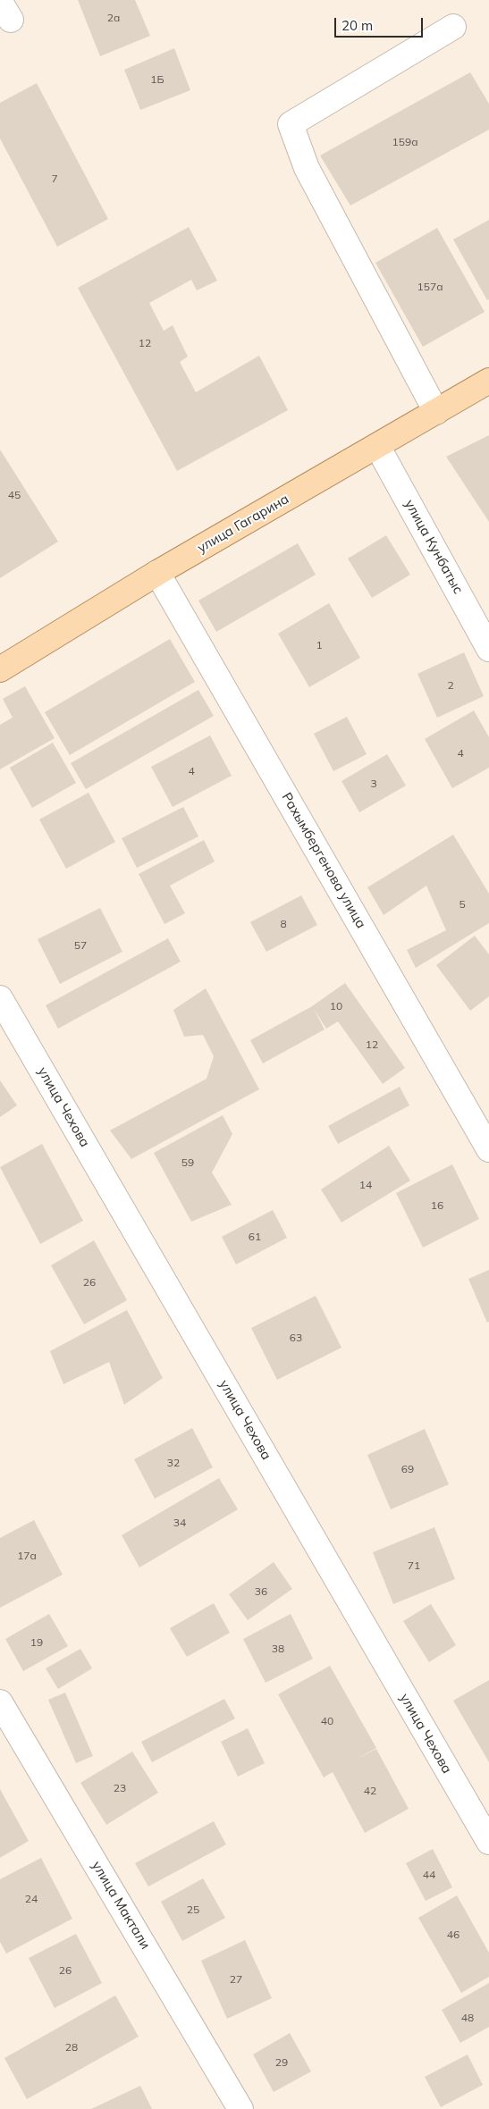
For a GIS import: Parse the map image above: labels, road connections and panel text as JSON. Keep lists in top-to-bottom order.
{
  "streets": {
    "main road": ["улица Гагарина"],
    "street": [
      "улица Кунбатыс",
      "Рахымбергенова улица",
      "улица Чехова",
      "улица Мактали"
    ]
  },
  "crossings": [
    ["улица Гагарина", "улица Кунбатыс"],
    ["улица Гагарина", "Рахымбергенова улица"]
  ],
  "house_numbers": [
    "2а",
    "1Б",
    "159а",
    "7",
    "157а",
    "12",
    "45",
    "1",
    "2",
    "4",
    "4",
    "3",
    "5",
    "8",
    "57",
    "10",
    "12",
    "59",
    "14",
    "16",
    "61",
    "26",
    "63",
    "32",
    "69",
    "34",
    "17а",
    "71",
    "36",
    "19",
    "38",
    "40",
    "23",
    "42",
    "44",
    "24",
    "25",
    "46",
    "26",
    "27",
    "48",
    "28",
    "29"
  ],
  "scale_bar": "20 m"
}
